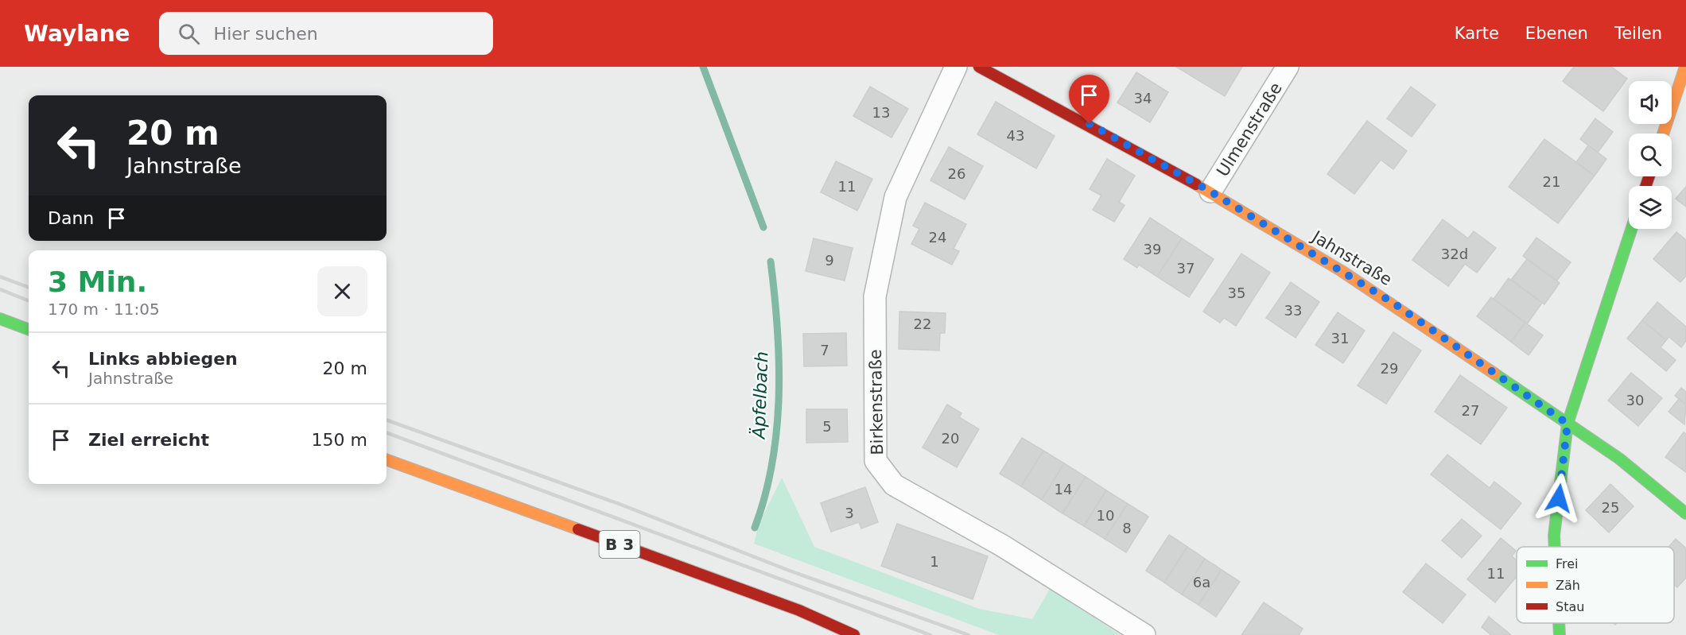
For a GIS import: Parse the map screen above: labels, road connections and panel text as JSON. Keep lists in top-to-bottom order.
{
  "streets": {
    "street": [
      "Ulmenstraße",
      "Jahnstraße",
      "Birkenstraße",
      "B 3"
    ]
  },
  "crossings": [
    ["Ulmenstraße", "Jahnstraße"]
  ],
  "water": ["Äpfelbach"],
  "house_numbers": [
    "34",
    "13",
    "43",
    "26",
    "21",
    "11",
    "24",
    "39",
    "32d",
    "9",
    "37",
    "35",
    "33",
    "22",
    "31",
    "7",
    "29",
    "30",
    "27",
    "5",
    "20",
    "14",
    "25",
    "3",
    "10",
    "8",
    "1",
    "11",
    "6a"
  ],
  "legend": ["Frei", "Zäh", "Stau"],
  "page": {
    "header": "Waylane",
    "search": "Hier suchen",
    "nav": ["Karte", "Ebenen", "Teilen"],
    "turn": ["20 m", "Jahnstraße"],
    "then": "Dann",
    "heading": ["3 Min.", "170 m · 11:05"],
    "list": [
      {
        "name": "Links abbiegen",
        "note": "Jahnstraße",
        "value": "20 m"
      },
      {
        "name": "Ziel erreicht",
        "value": "150 m"
      }
    ]
  }
}
